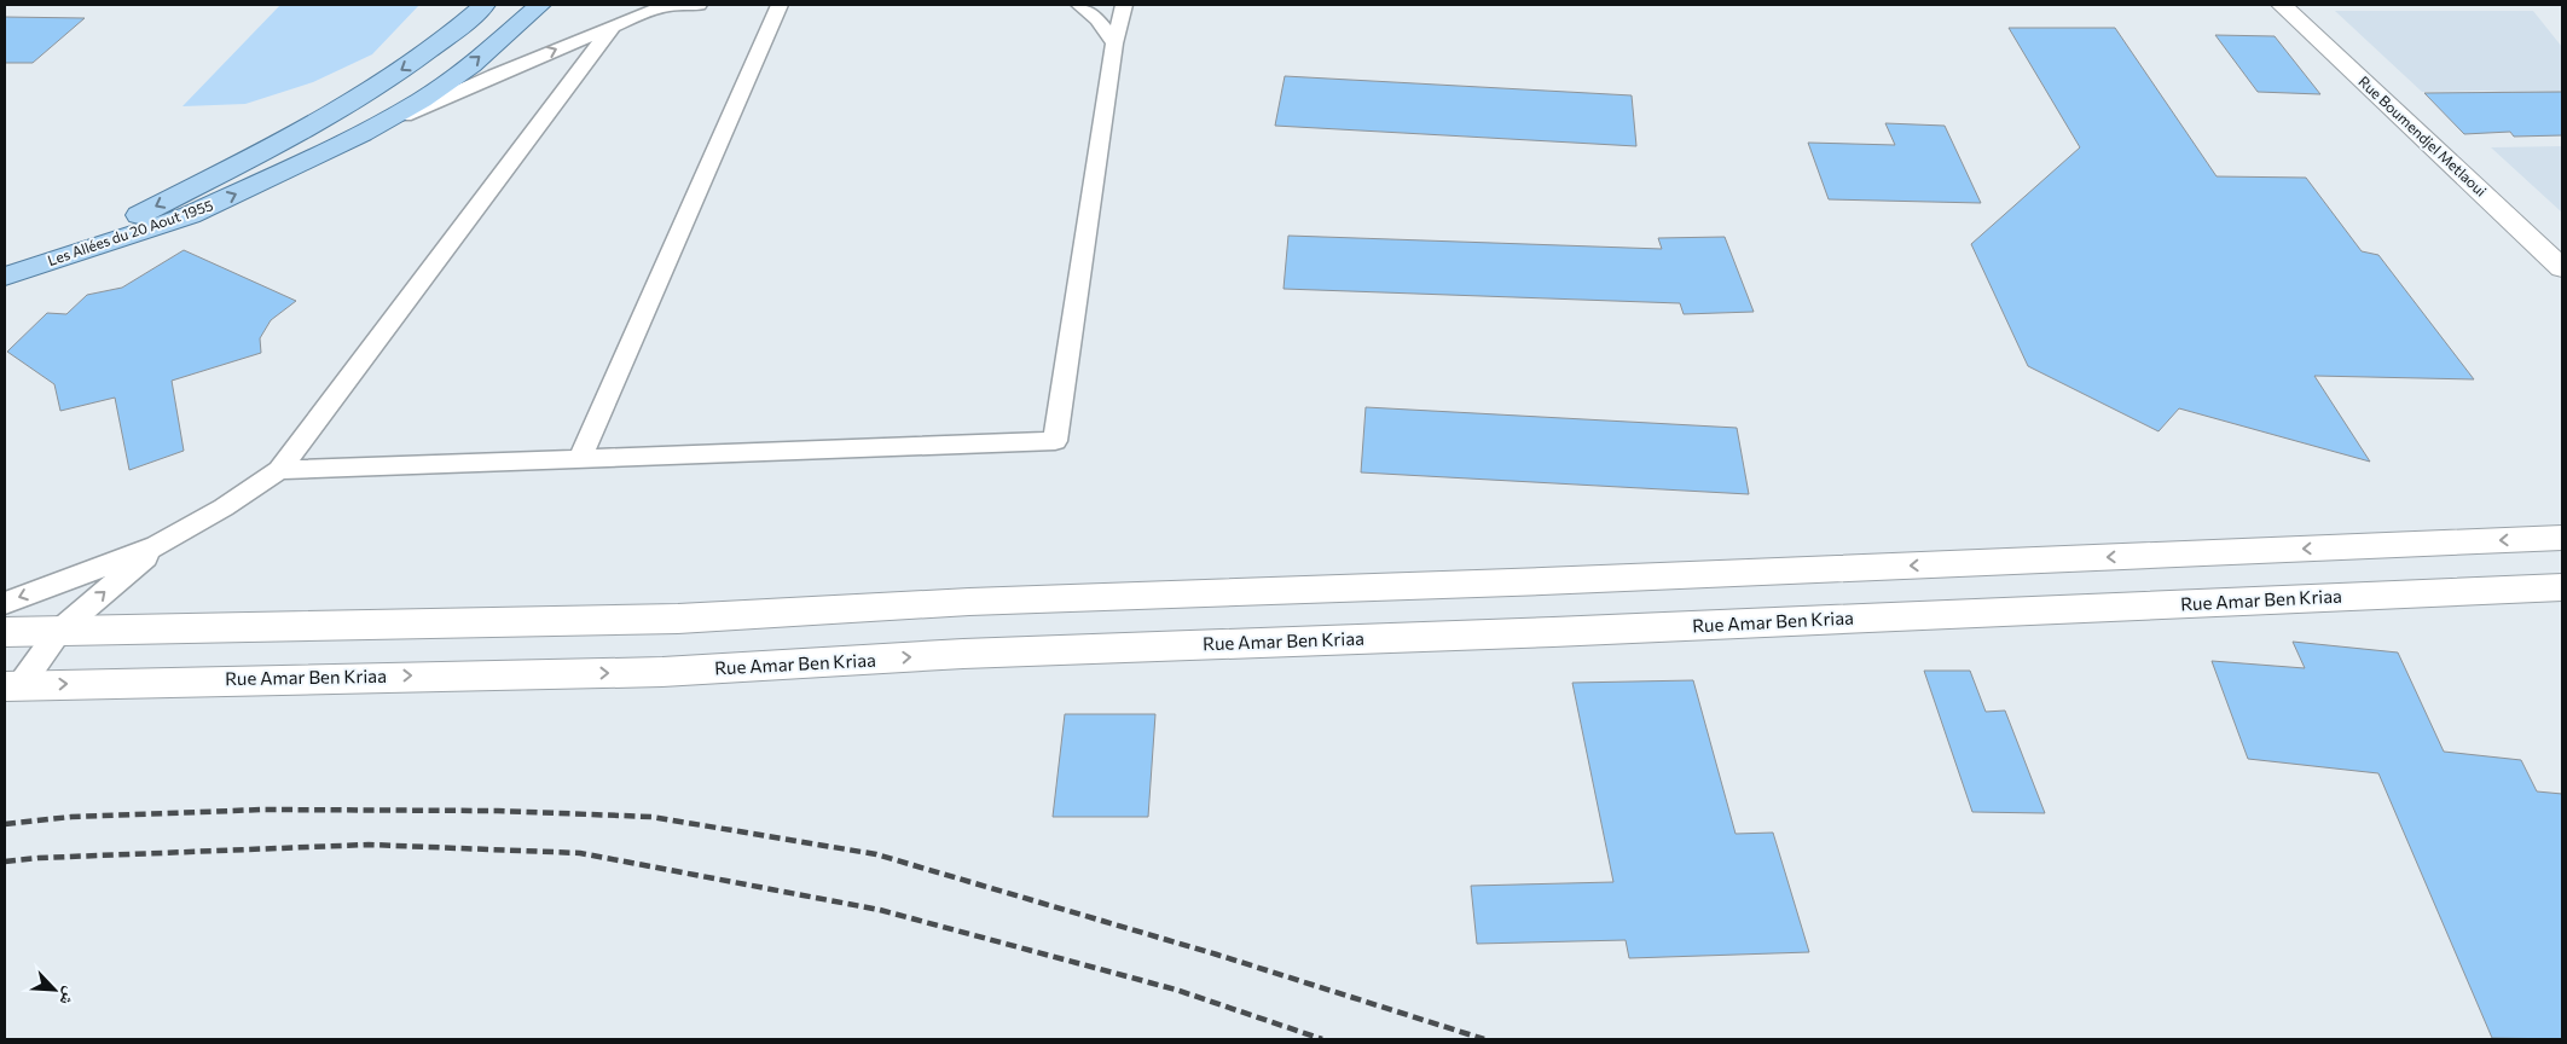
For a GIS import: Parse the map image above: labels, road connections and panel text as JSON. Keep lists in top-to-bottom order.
{
  "streets": {
    "main road": ["Rue Boumendjel Metlaoui", "Les Allées du 20 Aout 1955", "Rue Amar Ben Kriaa"]
  },
  "north": "bottom right"
}
